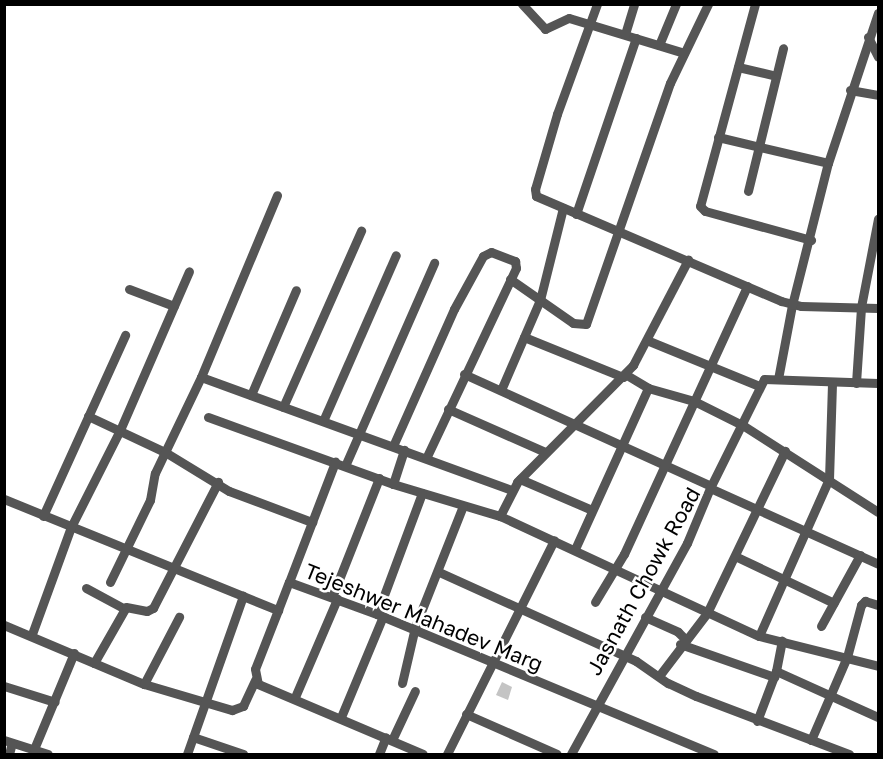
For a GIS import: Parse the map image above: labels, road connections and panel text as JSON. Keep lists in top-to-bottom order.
{
  "streets": {
    "street": ["Jasnath Chowk Road", "Tejeshwer Mahadev Marg"]
  },
  "crossings": [
    ["Jasnath Chowk Road", "Tejeshwer Mahadev Marg"]
  ]
}
